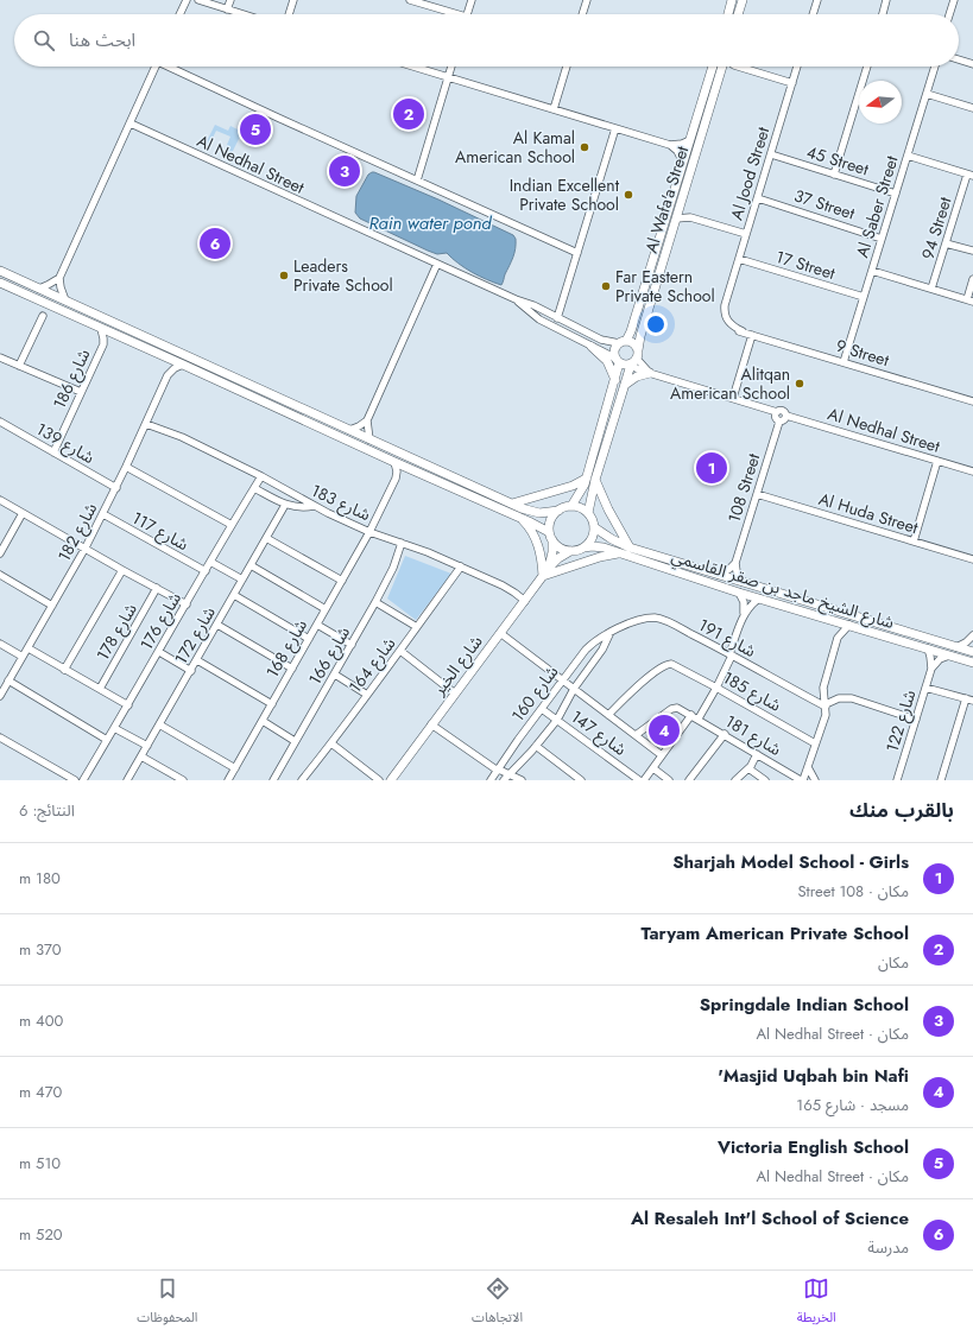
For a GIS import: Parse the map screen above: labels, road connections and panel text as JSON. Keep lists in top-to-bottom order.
{
  "streets": {
    "street": [
      "45 Street",
      "Al Nedhal Street",
      "Al Jood Street",
      "Al Wafa'a Street",
      "37 Street",
      "Al Saber Street",
      "94 Street",
      "17 Street",
      "9 Street",
      "شارع 186",
      "شارع 139",
      "108 Street",
      "شارع 183",
      "Al Huda Street",
      "شارع 117",
      "شارع 182",
      "شارع الشيخ ماجد بن صقر القاسمي",
      "شارع 176",
      "شارع 178",
      "شارع 172",
      "شارع 191",
      "شارع 168",
      "شارع 166",
      "شارع 164",
      "شارع الخير",
      "شارع 185",
      "شارع 160",
      "شارع 122",
      "شارع 147",
      "شارع 181"
    ]
  },
  "crossings": [
    ["45 Street", "Al Jood Street"],
    ["45 Street", "Al Saber Street"],
    ["Al Nedhal Street", "Al Wafa'a Street"],
    ["Al Nedhal Street", "108 Street"],
    ["Al Jood Street", "37 Street"],
    ["Al Jood Street", "17 Street"],
    ["Al Jood Street", "9 Street"],
    ["Al Wafa'a Street", "شارع الشيخ ماجد بن صقر القاسمي"],
    ["Al Wafa'a Street", "شارع الخير"],
    ["37 Street", "Al Saber Street"],
    ["Al Saber Street", "17 Street"],
    ["Al Saber Street", "9 Street"],
    ["شارع 186", "شارع 139"],
    ["شارع 139", "شارع 182"],
    ["108 Street", "Al Huda Street"],
    ["شارع 183", "شارع 182"],
    ["شارع 183", "شارع 176"],
    ["شارع 183", "شارع 168"],
    ["شارع 183", "شارع 166"],
    ["شارع 183", "شارع 164"],
    ["شارع 183", "شارع الخير"],
    ["شارع 117", "شارع 182"],
    ["شارع 117", "شارع 176"],
    ["شارع الشيخ ماجد بن صقر القاسمي", "شارع الخير"],
    ["شارع 191", "شارع 160"],
    ["شارع 160", "شارع 147"]
  ],
  "water": ["Rain water pond"],
  "places": [
    "Al Kamal American School",
    "Indian Excellent Private School",
    "Leaders Private School",
    "Far Eastern Private School",
    "Alitqan American School"
  ],
  "north": "left",
  "page": {
    "search": "ابحث هنا",
    "pins": [
      "2",
      "5",
      "3",
      "6",
      "1",
      "4"
    ],
    "heading": ["بالقرب منك", "النتائج: 6"],
    "list": [
      {
        "mark": "1",
        "name": "Sharjah Model School - Girls",
        "note": "مكان · 108 Street",
        "value": "180 m"
      },
      {
        "mark": "2",
        "name": "Taryam American Private School",
        "note": "مكان",
        "value": "370 m"
      },
      {
        "mark": "3",
        "name": "Springdale Indian School",
        "note": "مكان · Al Nedhal Street",
        "value": "400 m"
      },
      {
        "mark": "4",
        "name": "Masjid Uqbah bin Nafi'",
        "note": "مسجد · شارع 165",
        "value": "470 m"
      },
      {
        "mark": "5",
        "name": "Victoria English School",
        "note": "مكان · Al Nedhal Street",
        "value": "510 m"
      },
      {
        "mark": "6",
        "name": "Al Resaleh Int'l School of Science",
        "note": "مدرسة",
        "value": "520 m"
      }
    ],
    "nav": ["الخريطة", "الاتجاهات", "المحفوظات"]
  }
}
